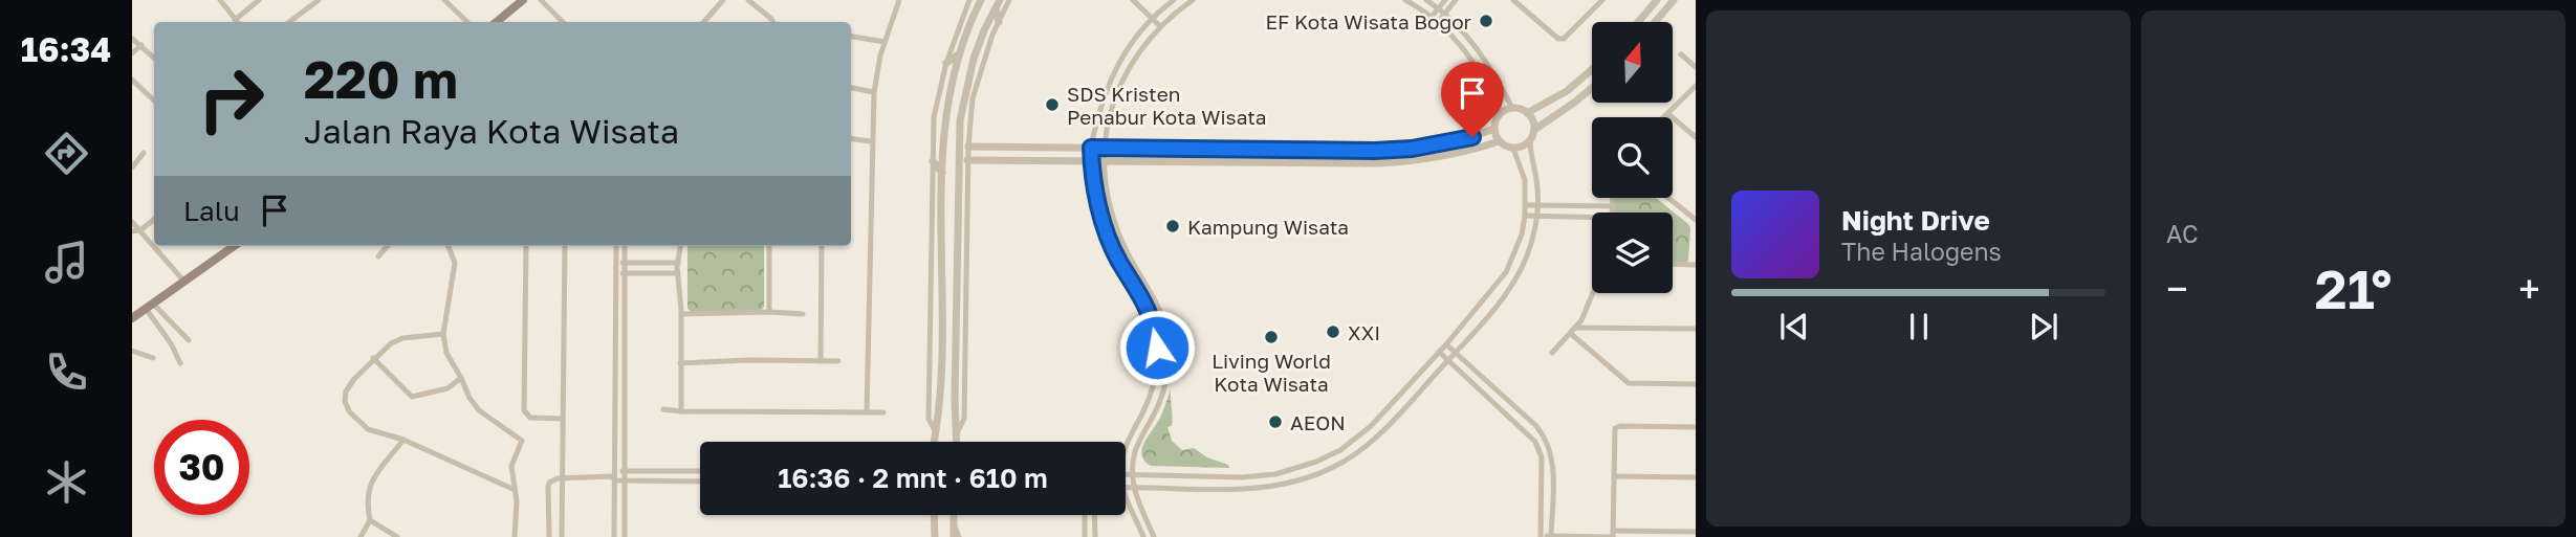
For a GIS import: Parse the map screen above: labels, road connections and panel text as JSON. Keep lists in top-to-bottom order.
{
  "places": [
    "EF Kota Wisata Bogor",
    "SDS Kristen Penabur Kota Wisata",
    "Kampung Wisata",
    "XXI",
    "Living World Kota Wisata",
    "AEON"
  ],
  "north": "top",
  "page": {
    "tabs": "16:34",
    "tile": "AC",
    "turn": ["220 m", "Jalan Raya Kota Wisata"],
    "then": "Lalu",
    "song": ["Night Drive", "The Halogens"],
    "heat": ["−", "21°", "+"],
    "limit": "30",
    "trip": "16:36 · 2 mnt · 610 m"
  }
}
